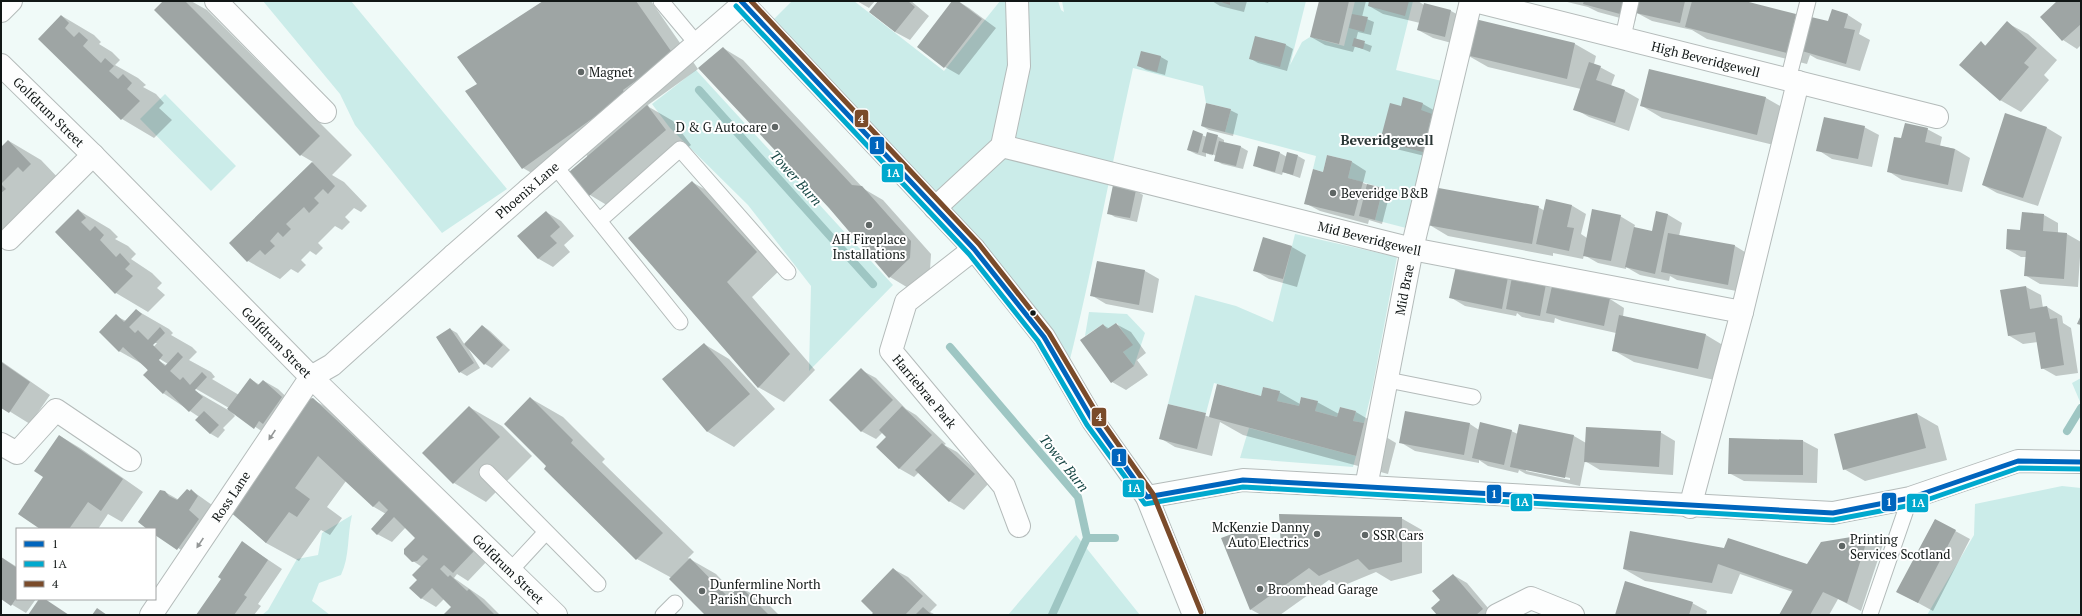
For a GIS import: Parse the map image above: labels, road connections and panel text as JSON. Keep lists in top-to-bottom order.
{
  "streets": {
    "street": [
      "High Beveridgewell",
      "Golfdrum Street",
      "Phoenix Lane",
      "Mid Beveridgewell",
      "Mid Brae",
      "Harriebrae Park",
      "Ross Lane"
    ]
  },
  "crossings": [
    ["Golfdrum Street", "Phoenix Lane"],
    ["Golfdrum Street", "Ross Lane"],
    ["Phoenix Lane", "Ross Lane"],
    ["Mid Beveridgewell", "Mid Brae"]
  ],
  "one_way": ["Ross Lane"],
  "districts": ["Beveridgewell"],
  "water": ["Tower Burn"],
  "places": [
    "Magnet",
    "D & G Autocare",
    "Beveridge B&B",
    "AH Fireplace Installations",
    "McKenzie Danny Auto Electrics",
    "SSR Cars",
    "Printing Services Scotland",
    "Broomhead Garage",
    "Dunfermline North Parish Church"
  ],
  "lines": ["transit line 1", "transit line 4", "transit line 1A"],
  "legend": ["1", "1A", "4"]
}
